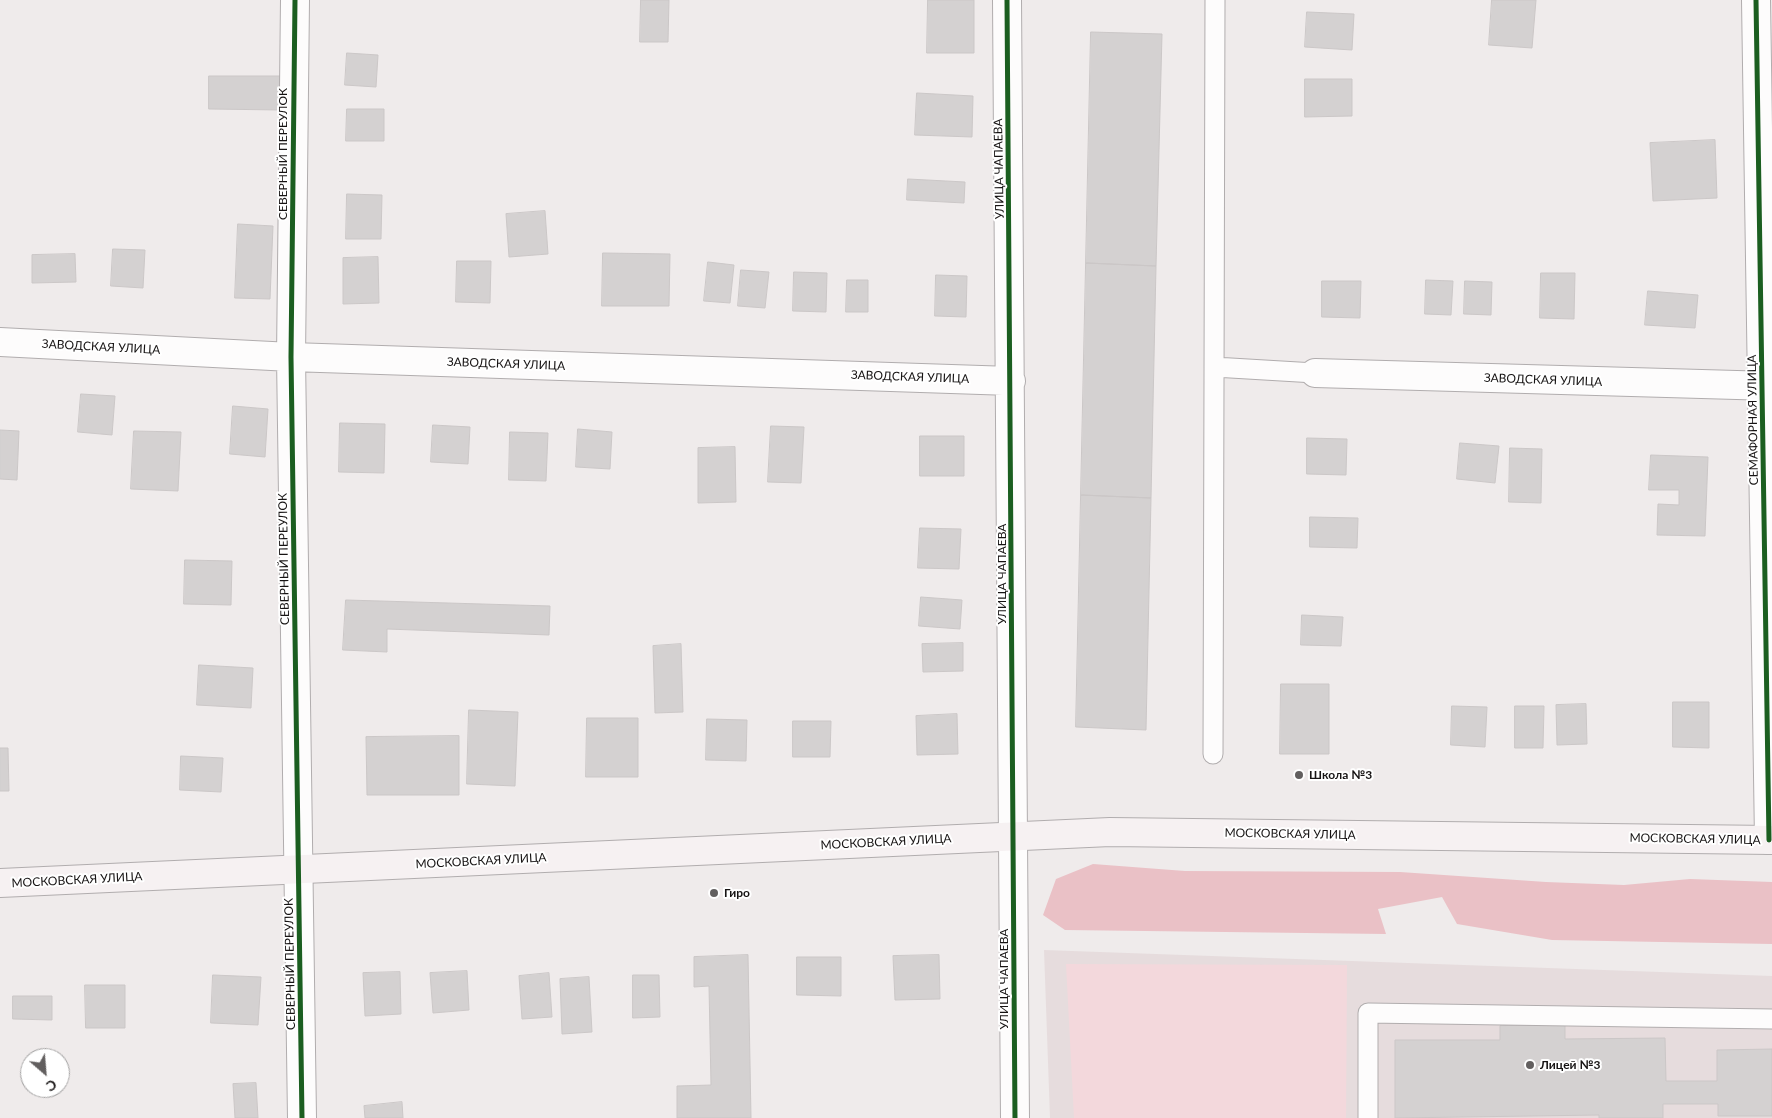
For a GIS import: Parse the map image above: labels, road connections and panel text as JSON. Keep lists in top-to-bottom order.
{
  "streets": {
    "main road": ["МОСКОВСКАЯ УЛИЦА"],
    "street": [
      "СЕВЕРНЫЙ ПЕРЕУЛОК",
      "УЛИЦА ЧАПАЕВА",
      "ЗАВОДСКАЯ УЛИЦА",
      "СЕМАФОРНАЯ УЛИЦА"
    ]
  },
  "crossings": [
    ["СЕВЕРНЫЙ ПЕРЕУЛОК", "ЗАВОДСКАЯ УЛИЦА"],
    ["СЕВЕРНЫЙ ПЕРЕУЛОК", "МОСКОВСКАЯ УЛИЦА"],
    ["УЛИЦА ЧАПАЕВА", "ЗАВОДСКАЯ УЛИЦА"],
    ["УЛИЦА ЧАПАЕВА", "МОСКОВСКАЯ УЛИЦА"],
    ["ЗАВОДСКАЯ УЛИЦА", "СЕМАФОРНАЯ УЛИЦА"],
    ["СЕМАФОРНАЯ УЛИЦА", "МОСКОВСКАЯ УЛИЦА"]
  ],
  "places": ["Школа №3", "Гиро", "Лицей №3"],
  "north": "bottom right"
}
